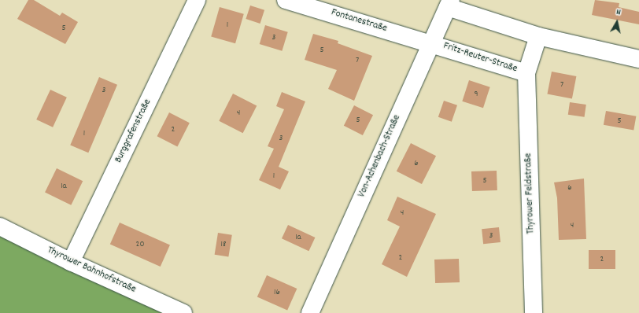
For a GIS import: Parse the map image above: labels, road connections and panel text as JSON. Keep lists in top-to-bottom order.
{
  "streets": {
    "street": [
      "Fontanestraße",
      "Fritz-Reuter-Straße",
      "Burggrafenstraße",
      "Von-Achenbach-Straße",
      "Thyrower Feldstraße",
      "Thyrower Bahnhofstraße"
    ]
  },
  "crossings": [
    ["Fontanestraße", "Fritz-Reuter-Straße"],
    ["Fontanestraße", "Von-Achenbach-Straße"],
    ["Fritz-Reuter-Straße", "Von-Achenbach-Straße"],
    ["Fritz-Reuter-Straße", "Thyrower Feldstraße"],
    ["Burggrafenstraße", "Thyrower Bahnhofstraße"]
  ],
  "house_numbers": [
    "1",
    "5",
    "3",
    "5",
    "7",
    "7",
    "3",
    "9",
    "4",
    "5",
    "5",
    "2",
    "1",
    "3",
    "6",
    "1",
    "5",
    "1a",
    "6",
    "4",
    "4",
    "3",
    "1a",
    "20",
    "18",
    "2",
    "2",
    "16"
  ],
  "north": "top"
}
